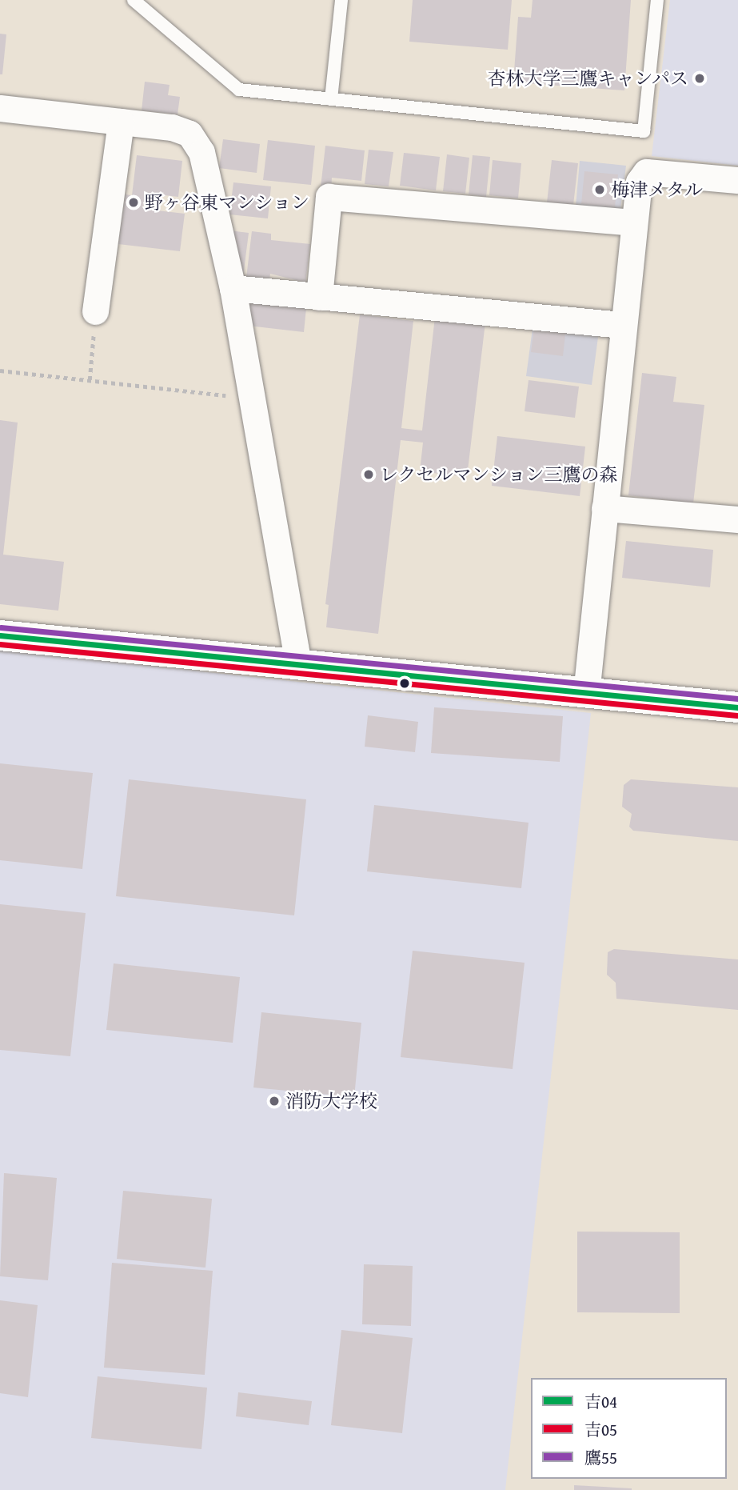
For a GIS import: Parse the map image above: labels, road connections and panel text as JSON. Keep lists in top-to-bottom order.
{
  "places": [
    "杏林大学三鷹キャンパス",
    "梅津メタル",
    "野ヶ谷東マンション",
    "レクセルマンション三鷹の森",
    "消防大学校"
  ],
  "lines": ["transit line 鷹55", "transit line 吉04", "transit line 吉05"],
  "legend": ["吉04", "吉05", "鷹55"]
}
